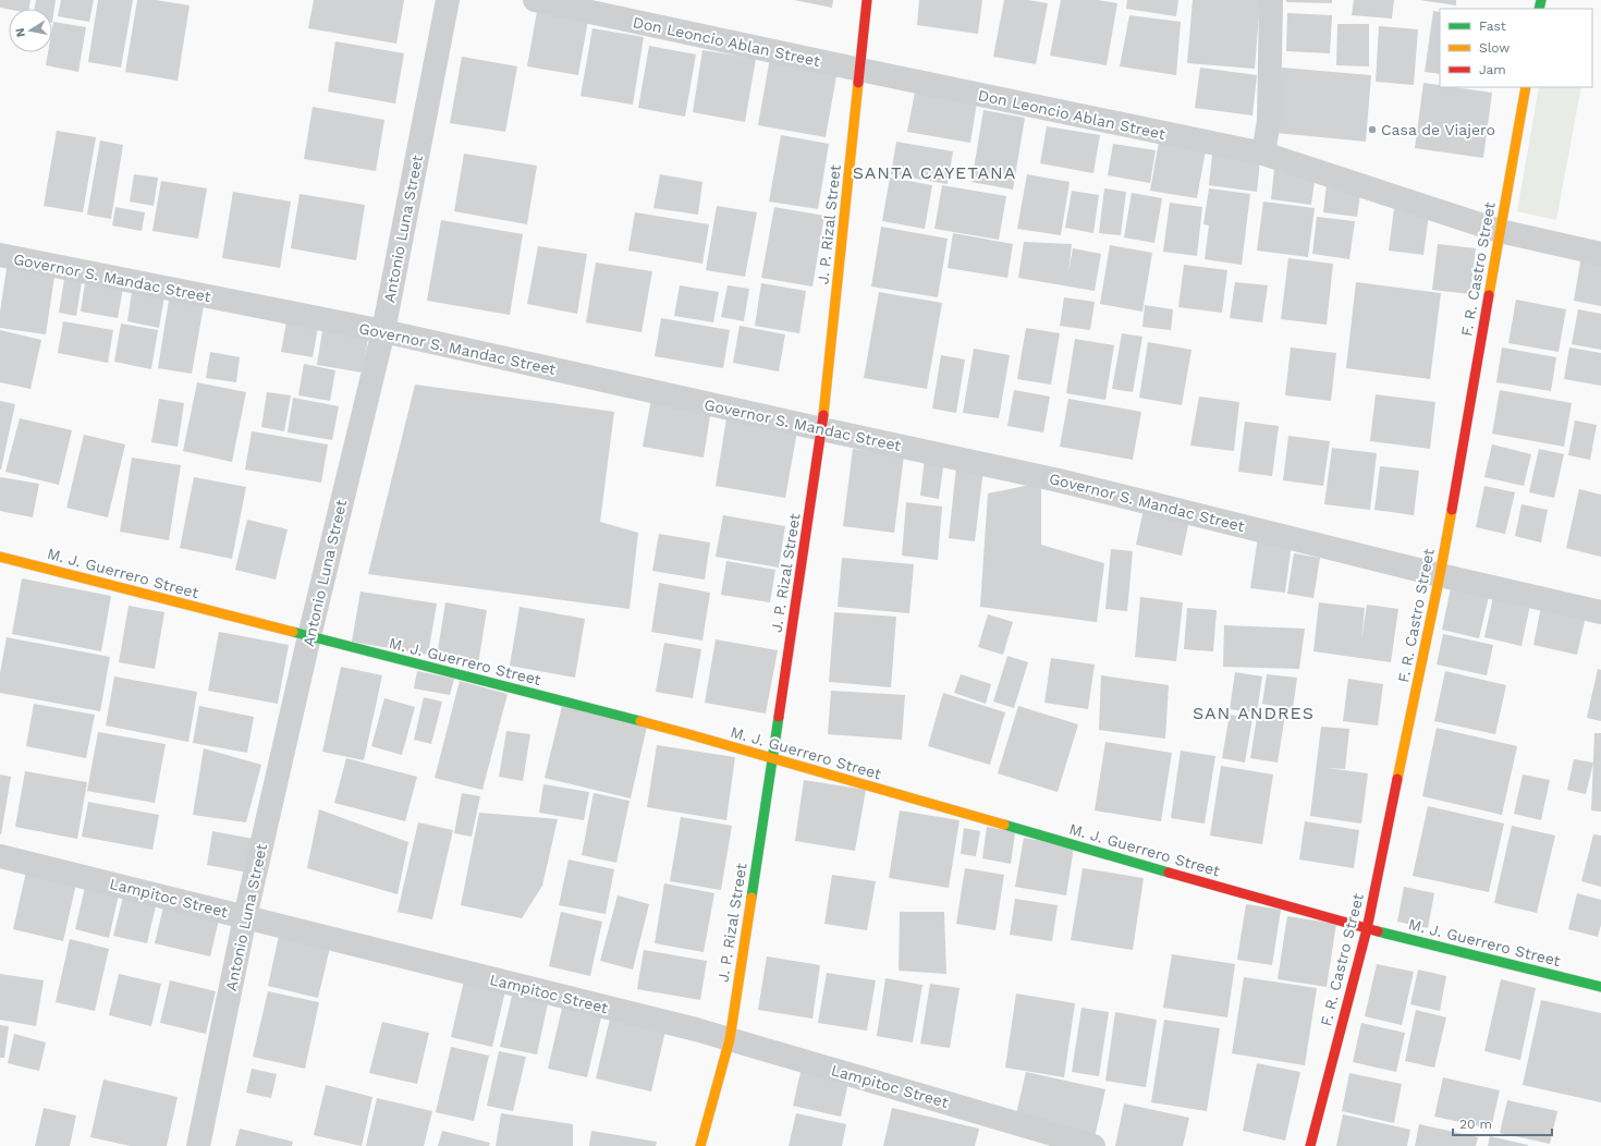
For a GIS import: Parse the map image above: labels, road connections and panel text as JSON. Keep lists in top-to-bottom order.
{
  "streets": {
    "main road": ["J. P. Rizal Street", "F. R. Castro Street", "M. J. Guerrero Street"],
    "street": [
      "Don Leoncio Ablan Street",
      "Antonio Luna Street",
      "Governor S. Mandac Street",
      "Lampitoc Street"
    ]
  },
  "crossings": [
    ["Don Leoncio Ablan Street", "J. P. Rizal Street"],
    ["Don Leoncio Ablan Street", "F. R. Castro Street"],
    ["J. P. Rizal Street", "Governor S. Mandac Street"],
    ["J. P. Rizal Street", "M. J. Guerrero Street"],
    ["J. P. Rizal Street", "Lampitoc Street"],
    ["Antonio Luna Street", "Governor S. Mandac Street"],
    ["Antonio Luna Street", "M. J. Guerrero Street"],
    ["Antonio Luna Street", "Lampitoc Street"],
    ["F. R. Castro Street", "Governor S. Mandac Street"],
    ["F. R. Castro Street", "M. J. Guerrero Street"]
  ],
  "districts": ["SANTA CAYETANA", "SAN ANDRES"],
  "places": ["Casa de Viajero"],
  "legend": ["Fast", "Slow", "Jam"],
  "scale_bar": "20 m",
  "north": "left"
}
